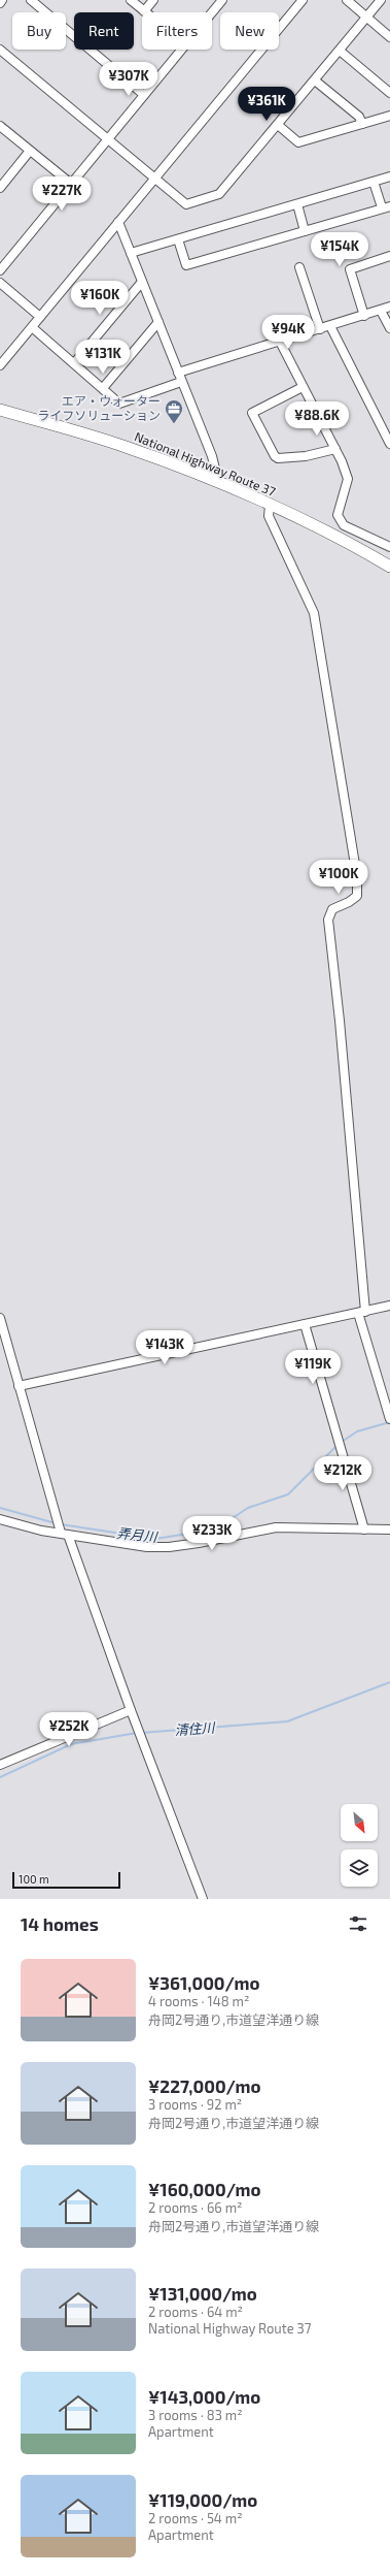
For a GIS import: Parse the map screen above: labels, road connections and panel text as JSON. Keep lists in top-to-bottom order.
{
  "streets": {
    "highway": ["National Highway Route 37"]
  },
  "water": ["弄月川", "清住川"],
  "places": {
    "office": ["エア・ウォーター ライフソリューション"]
  },
  "scale_bar": "100 m",
  "north": "bottom right",
  "page": {
    "chip": [
      "Buy",
      "Rent",
      "Filters",
      "New"
    ],
    "price": [
      "¥307K",
      "¥361K",
      "¥227K",
      "¥154K",
      "¥160K",
      "¥94K",
      "¥131K",
      "¥88.6K",
      "¥100K",
      "¥143K",
      "¥119K",
      "¥212K",
      "¥233K",
      "¥252K"
    ],
    "scale": "100 m",
    "heading": "14 homes",
    "list": [
      {
        "name": "¥361,000/mo",
        "note": "4 rooms · 148 m² · 舟岡2号通り,市道望洋通り線"
      },
      {
        "name": "¥227,000/mo",
        "note": "3 rooms · 92 m² · 舟岡2号通り,市道望洋通り線"
      },
      {
        "name": "¥160,000/mo",
        "note": "2 rooms · 66 m² · 舟岡2号通り,市道望洋通り線"
      },
      {
        "name": "¥131,000/mo",
        "note": "2 rooms · 64 m² · National Highway Route 37"
      },
      {
        "name": "¥143,000/mo",
        "note": "3 rooms · 83 m² · Apartment"
      },
      {
        "name": "¥119,000/mo",
        "note": "2 rooms · 54 m² · Apartment"
      }
    ]
  }
}
